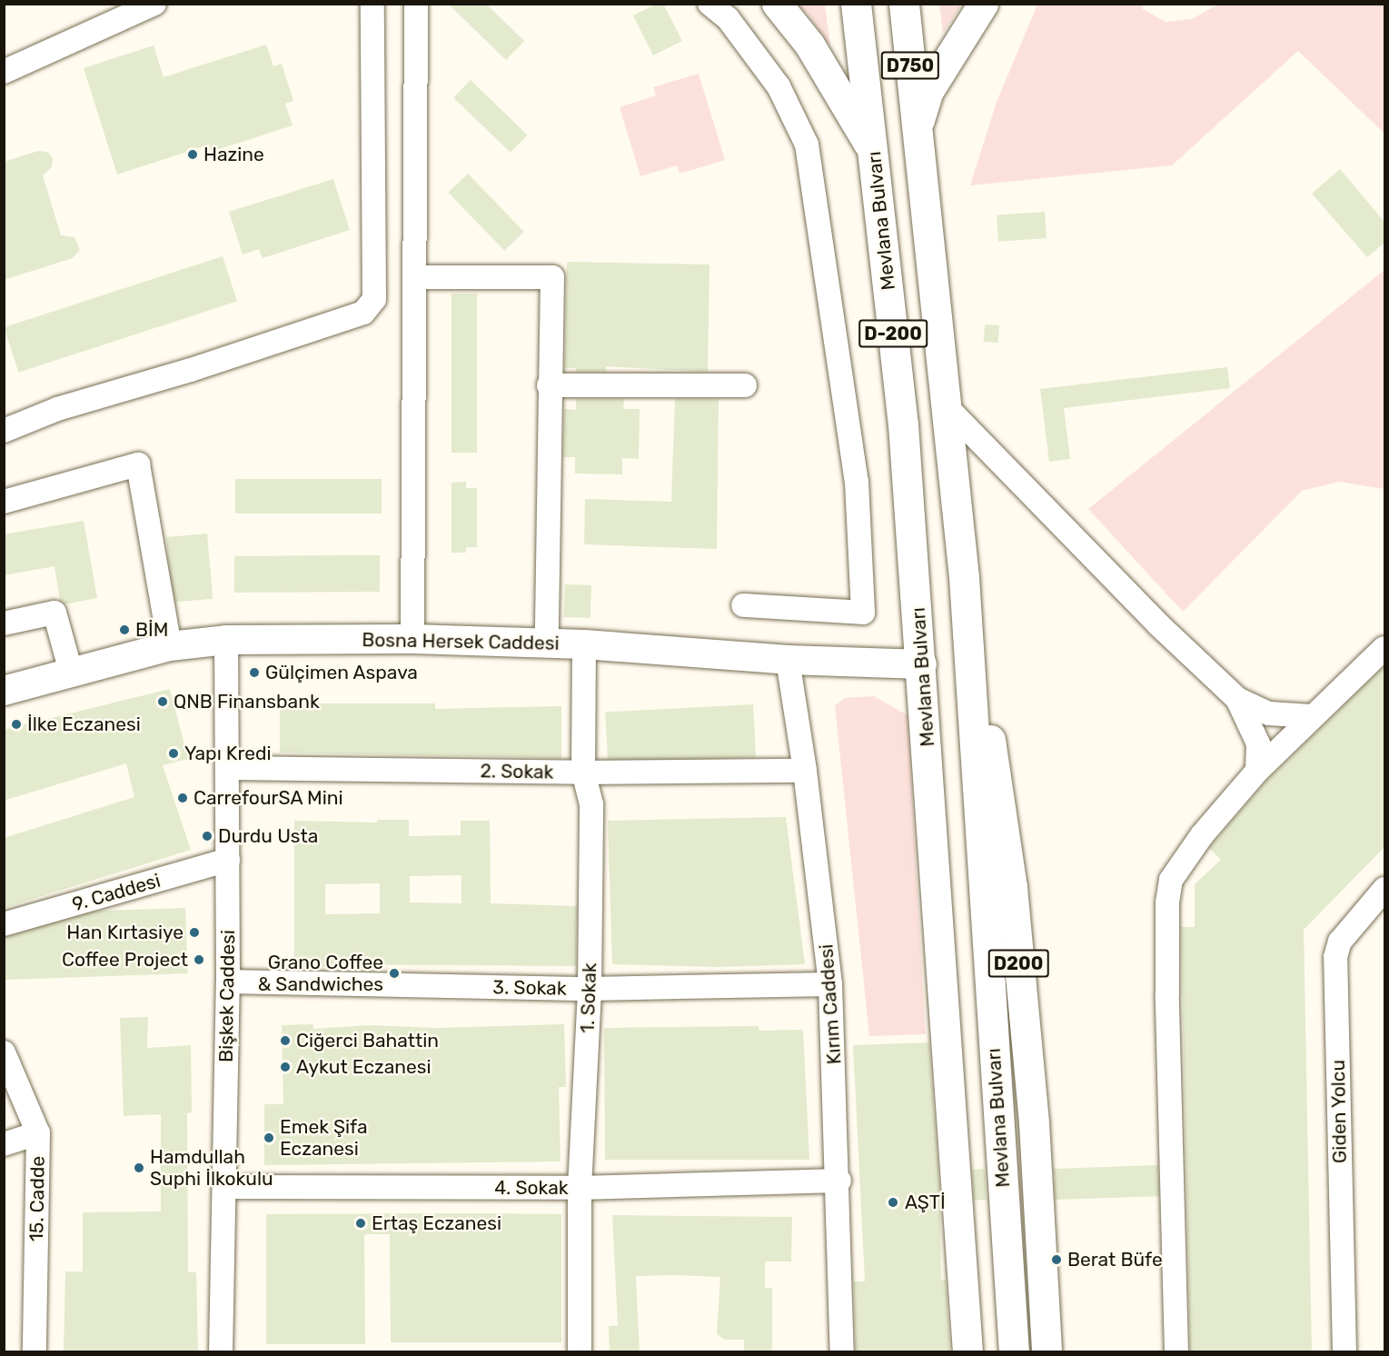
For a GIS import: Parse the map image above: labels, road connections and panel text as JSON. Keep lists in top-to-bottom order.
{
  "streets": {
    "highway": [
      "D750",
      "Mevlana Bulvarı",
      "D-200",
      "D200"
    ],
    "main road": ["Bosna Hersek Caddesi"],
    "street": [
      "2. Sokak",
      "9. Caddesi",
      "3. Sokak",
      "Bişkek Caddesi",
      "1. Sokak",
      "Kırım Caddesi",
      "Giden Yolcu",
      "4. Sokak",
      "15. Cadde"
    ]
  },
  "crossings": [
    ["Mevlana Bulvarı", "D-200"],
    ["Mevlana Bulvarı", "Bosna Hersek Caddesi"],
    ["Mevlana Bulvarı", "D200"],
    ["Bosna Hersek Caddesi", "Bişkek Caddesi"],
    ["Bosna Hersek Caddesi", "1. Sokak"],
    ["Bosna Hersek Caddesi", "Kırım Caddesi"],
    ["2. Sokak", "Bişkek Caddesi"],
    ["2. Sokak", "1. Sokak"],
    ["2. Sokak", "Kırım Caddesi"],
    ["9. Caddesi", "Bişkek Caddesi"],
    ["3. Sokak", "Bişkek Caddesi"],
    ["3. Sokak", "1. Sokak"],
    ["3. Sokak", "Kırım Caddesi"],
    ["Bişkek Caddesi", "4. Sokak"],
    ["1. Sokak", "4. Sokak"],
    ["Kırım Caddesi", "4. Sokak"]
  ],
  "places": [
    "Hazine",
    "BİM",
    "Gülçimen Aspava",
    "QNB Finansbank",
    "İlke Eczanesi",
    "Yapı Kredi",
    "CarrefourSA Mini",
    "Durdu Usta",
    "Han Kırtasiye",
    "Coffee Project",
    "Grano Coffee & Sandwiches",
    "Ciğerci Bahattin",
    "Aykut Eczanesi",
    "Emek Şifa Eczanesi",
    "Hamdullah Suphi İlkokulu",
    "AŞTİ",
    "Ertaş Eczanesi",
    "Berat Büfe"
  ]
}
